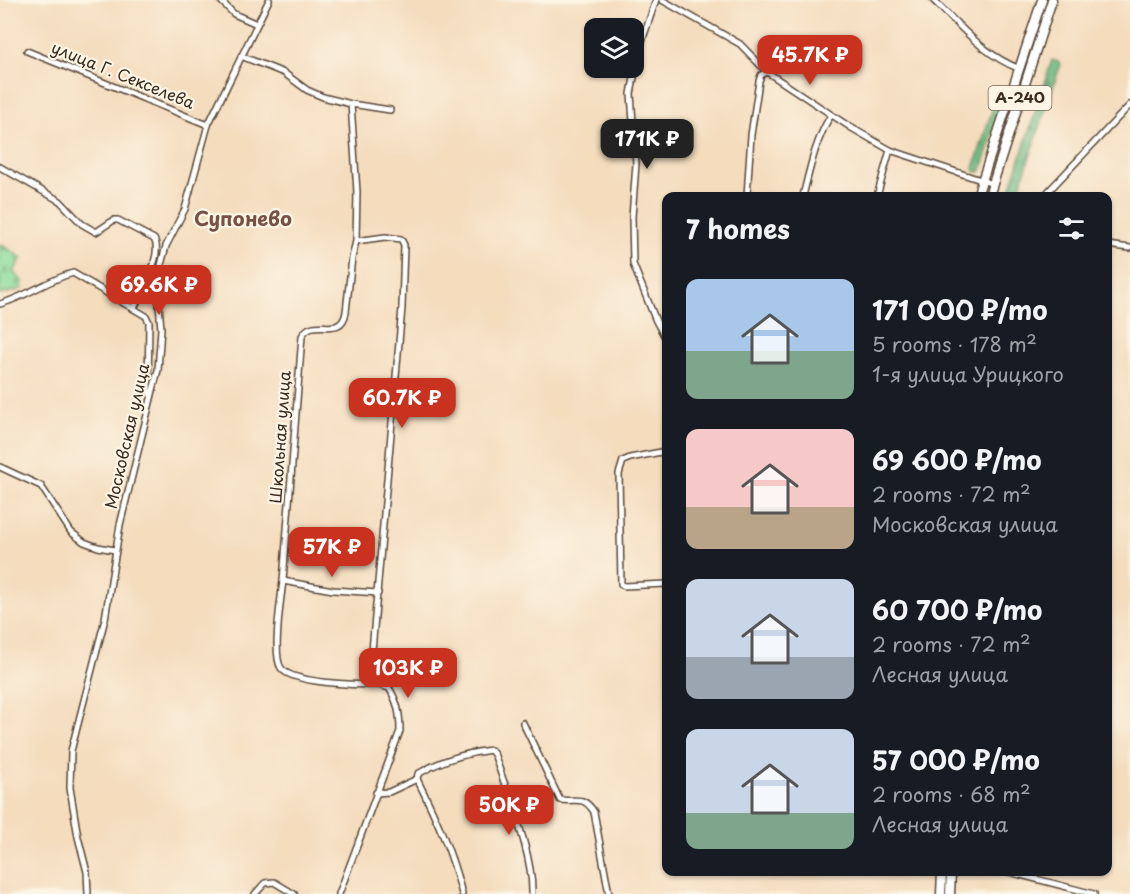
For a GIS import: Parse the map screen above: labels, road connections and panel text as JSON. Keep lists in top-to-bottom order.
{
  "streets": {
    "main road": ["А-240"],
    "street": ["улица Г. Секселева", "Московская улица", "Школьная улица"]
  },
  "crossings": [
    ["улица Г. Секселева", "Московская улица"]
  ],
  "districts": ["Супонево"],
  "page": {
    "price": [
      "45.7K ₽",
      "171K ₽",
      "69.6K ₽",
      "60.7K ₽",
      "57K ₽",
      "103K ₽",
      "50K ₽"
    ],
    "heading": "7 homes",
    "list": [
      {
        "name": "171 000 ₽/mo",
        "note": "5 rooms · 178 m² · 1-я улица Урицкого"
      },
      {
        "name": "69 600 ₽/mo",
        "note": "2 rooms · 72 m² · Московская улица"
      },
      {
        "name": "60 700 ₽/mo",
        "note": "2 rooms · 72 m² · Лесная улица"
      },
      {
        "name": "57 000 ₽/mo",
        "note": "2 rooms · 68 m² · Лесная улица"
      }
    ]
  }
}
